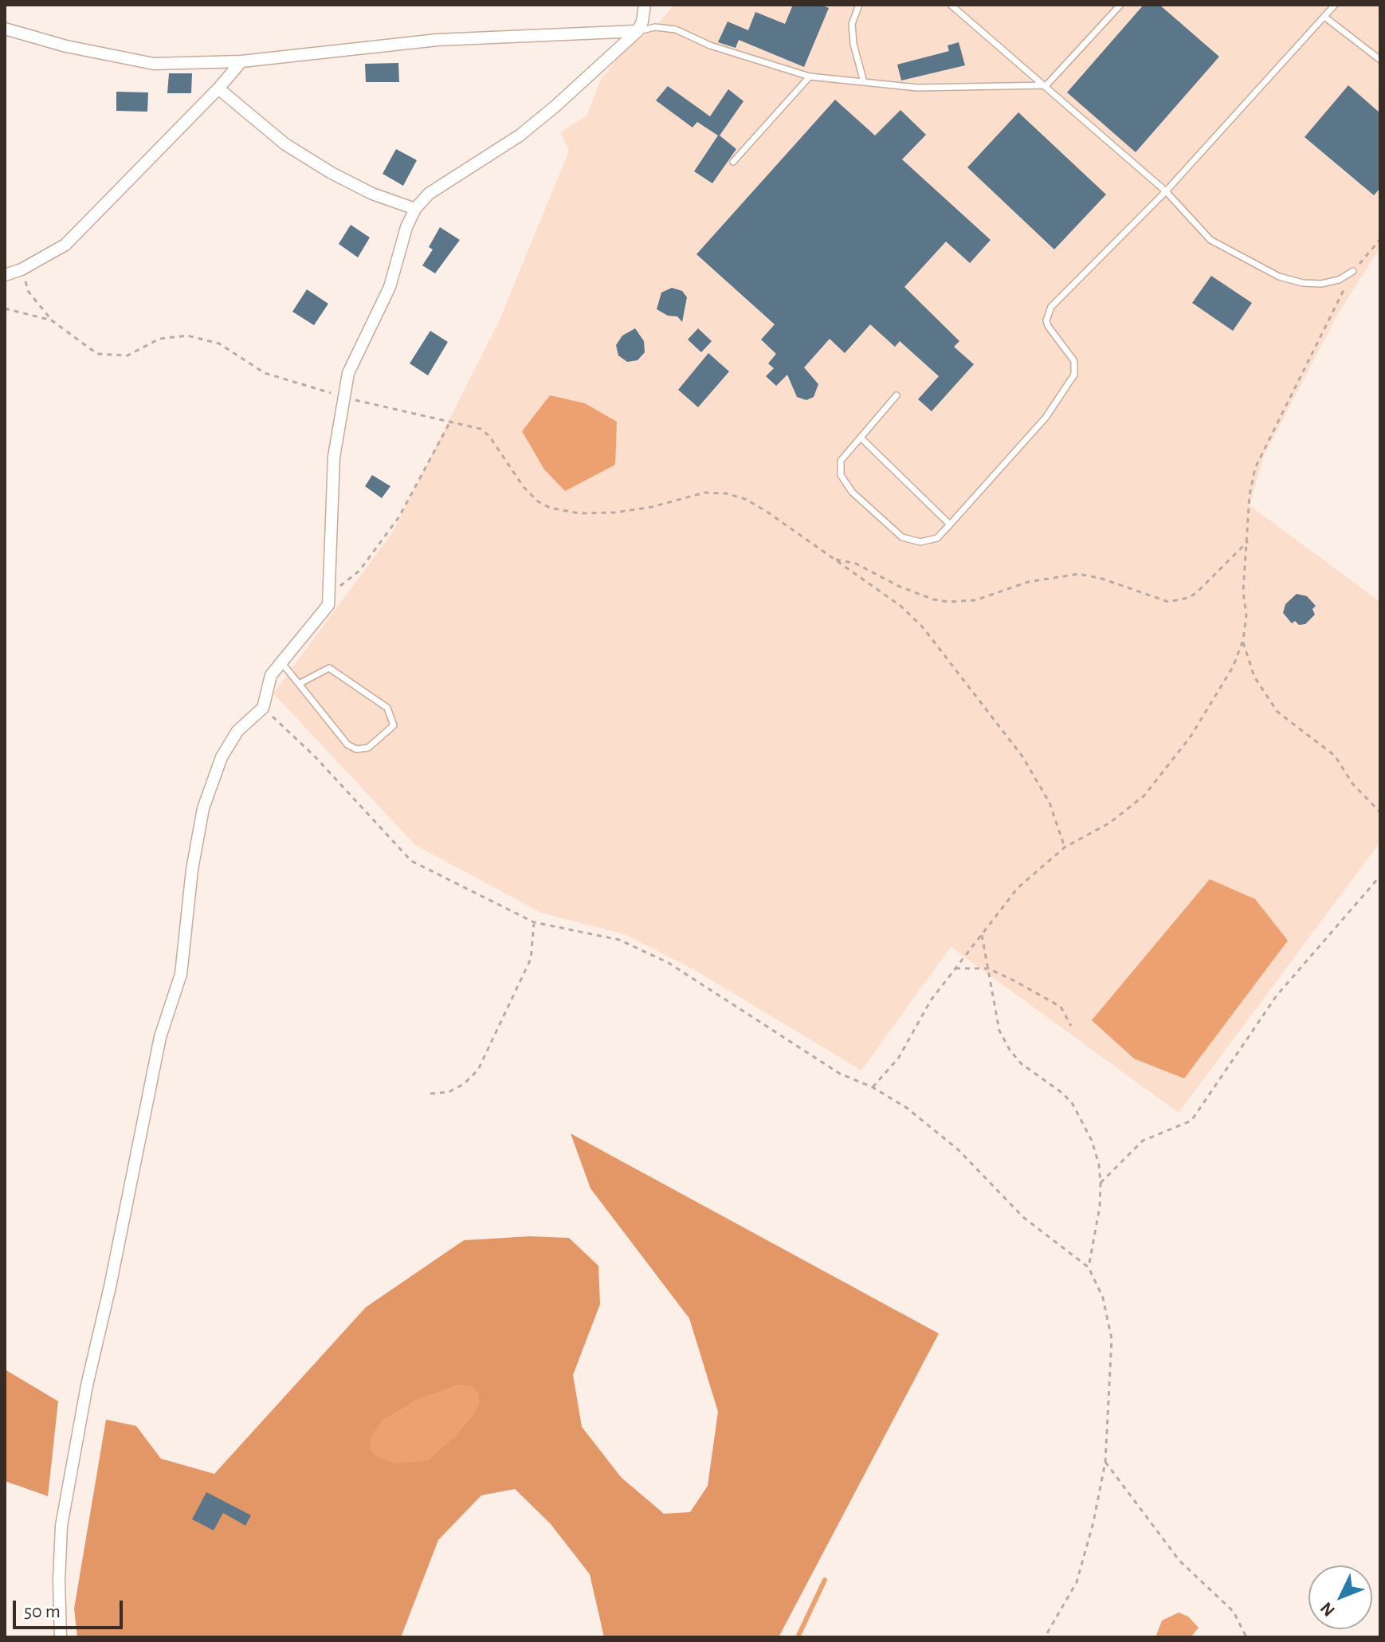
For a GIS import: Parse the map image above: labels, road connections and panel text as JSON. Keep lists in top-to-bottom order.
{
  "scale_bar": "50 m",
  "north": "bottom left"
}
